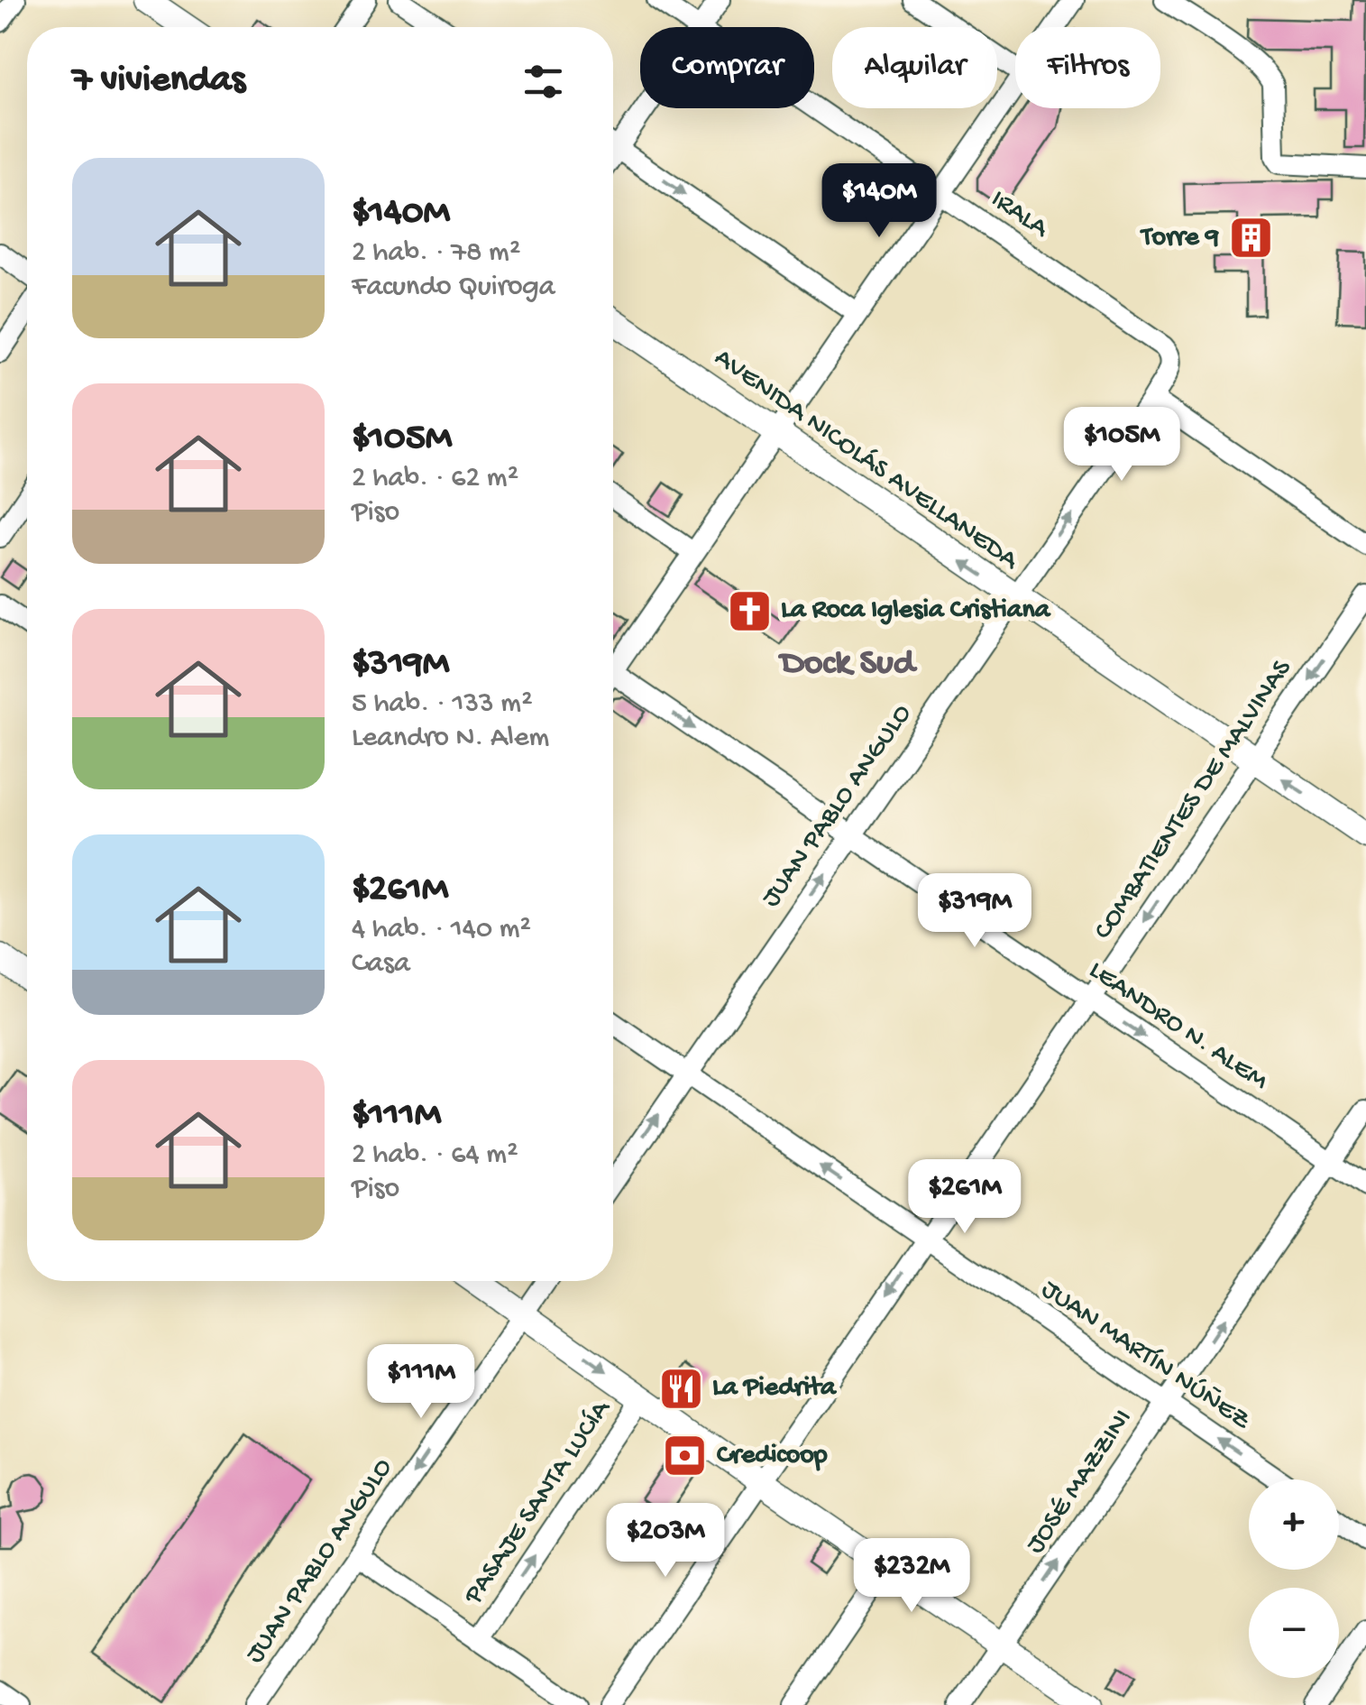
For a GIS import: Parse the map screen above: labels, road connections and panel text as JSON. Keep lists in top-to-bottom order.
{
  "streets": {
    "main road": ["AVENIDA NICOLÁS AVELLANEDA"],
    "street": [
      "IRALA",
      "COMBATIENTES DE MALVINAS",
      "JUAN PABLO ANGULO",
      "LEANDRO N. ALEM",
      "JUAN MARTÍN NÚÑEZ",
      "JOSÉ MAZZINI",
      "PASAJE SANTA LUCÍA"
    ]
  },
  "crossings": [
    ["IRALA", "JUAN PABLO ANGULO"],
    ["AVENIDA NICOLÁS AVELLANEDA", "COMBATIENTES DE MALVINAS"],
    ["AVENIDA NICOLÁS AVELLANEDA", "JUAN PABLO ANGULO"],
    ["COMBATIENTES DE MALVINAS", "LEANDRO N. ALEM"],
    ["COMBATIENTES DE MALVINAS", "JUAN MARTÍN NÚÑEZ"],
    ["JUAN PABLO ANGULO", "LEANDRO N. ALEM"],
    ["JUAN PABLO ANGULO", "JUAN MARTÍN NÚÑEZ"],
    ["LEANDRO N. ALEM", "JOSÉ MAZZINI"],
    ["JUAN MARTÍN NÚÑEZ", "JOSÉ MAZZINI"]
  ],
  "one_way": [
    "AVENIDA NICOLÁS AVELLANEDA",
    "COMBATIENTES DE MALVINAS",
    "LEANDRO N. ALEM",
    "JUAN MARTÍN NÚÑEZ",
    "JOSÉ MAZZINI",
    "PASAJE SANTA LUCÍA"
  ],
  "districts": ["Dock Sud"],
  "places": {
    "building": ["Torre 9"],
    "church": ["La Roca Iglesia Cristiana"],
    "restaurant": ["La Piedrita"],
    "bank": ["Credicoop"]
  },
  "page": {
    "chip": ["Comprar", "Alquilar", "Filtros"],
    "heading": "7 viviendas",
    "list": [
      {
        "name": "$140M",
        "note": "2 hab. · 78 m² · Facundo Quiroga"
      },
      {
        "name": "$105M",
        "note": "2 hab. · 62 m² · Piso"
      },
      {
        "name": "$319M",
        "note": "5 hab. · 133 m² · Leandro N. Alem"
      },
      {
        "name": "$261M",
        "note": "4 hab. · 140 m² · Casa"
      },
      {
        "name": "$111M",
        "note": "2 hab. · 64 m² · Piso"
      }
    ],
    "price": [
      "$140M",
      "$105M",
      "$319M",
      "$261M",
      "$111M",
      "$203M",
      "$232M"
    ],
    "map_buttons": ["+", "−"]
  }
}
